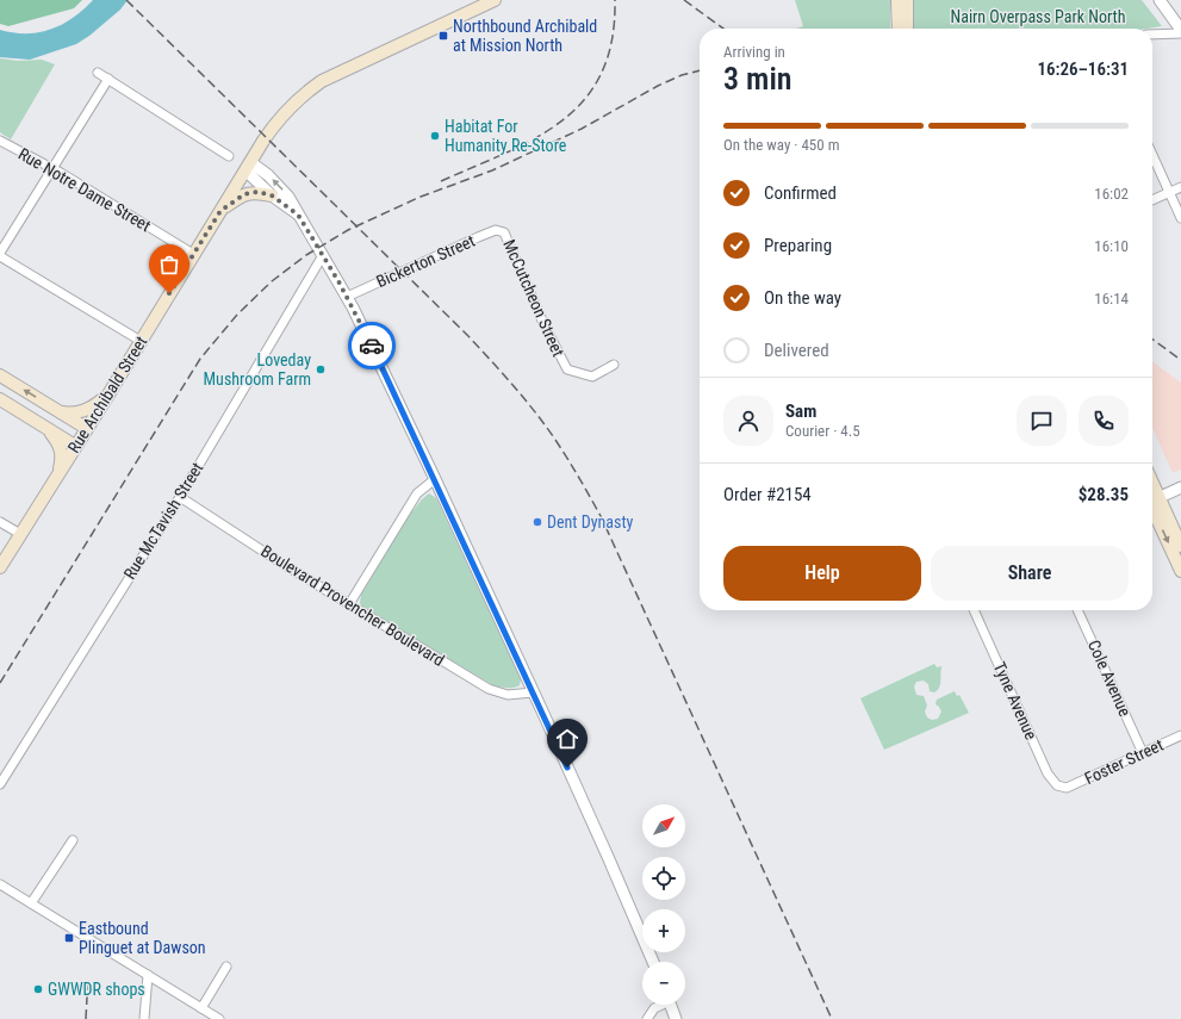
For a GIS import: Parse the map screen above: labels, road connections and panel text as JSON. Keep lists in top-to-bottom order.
{
  "streets": {
    "main road": ["Rue Archibald Street"],
    "street": [
      "Rue Notre Dame Street",
      "Bickerton Street",
      "McCutcheon Street",
      "Rue McTavish Street",
      "Boulevard Provencher Boulevard",
      "Cole Avenue",
      "Tyne Avenue",
      "Foster Street"
    ]
  },
  "crossings": [
    ["Rue Notre Dame Street", "Rue Archibald Street"],
    ["Bickerton Street", "McCutcheon Street"],
    ["Rue McTavish Street", "Boulevard Provencher Boulevard"],
    ["Cole Avenue", "Foster Street"],
    ["Tyne Avenue", "Foster Street"]
  ],
  "parks": ["Nairn Overpass Park North"],
  "places": {
    "transit": ["Northbound Archibald at Mission North", "Eastbound Plinguet at Dawson"],
    "other": [
      "Habitat For Humanity Re-Store",
      "Loveday Mushroom Farm",
      "Dent Dynasty",
      "GWWDR shops"
    ]
  },
  "north": "top right",
  "page": {
    "heading": ["3 min", "Arriving in", "16:26–16:31"],
    "panel": [
      "Sam",
      "Courier · 4.5",
      "Order #2154",
      "$28.35"
    ],
    "bar": "On the way · 450 m",
    "list": [
      ["Confirmed", "16:02"],
      ["Preparing", "16:10"],
      ["On the way", "16:14"],
      "Delivered"
    ],
    "buttons": ["Help", "Share"],
    "map_buttons": ["+", "−"]
  }
}
